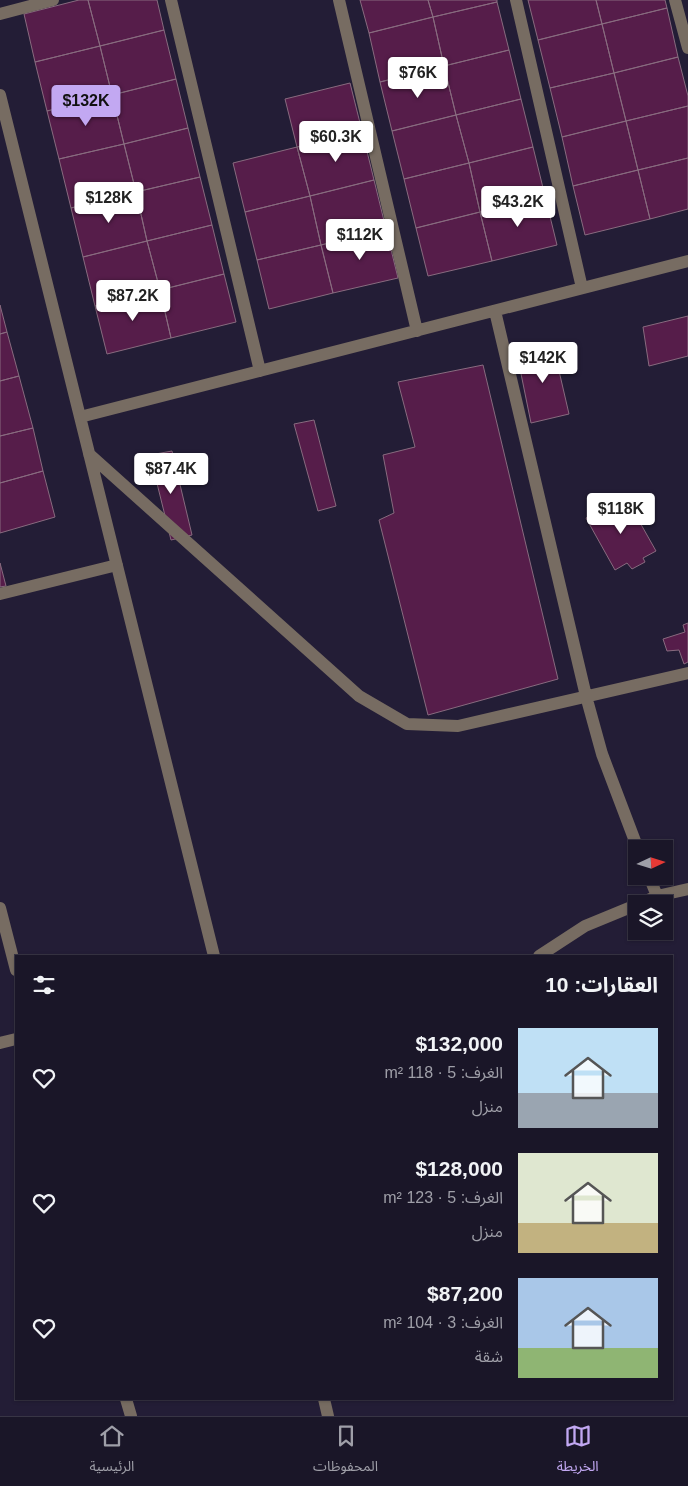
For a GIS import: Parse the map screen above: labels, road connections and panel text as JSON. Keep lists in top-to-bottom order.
{
  "north": "right",
  "page": {
    "price": [
      "$76K",
      "$132K",
      "$60.3K",
      "$128K",
      "$43.2K",
      "$112K",
      "$87.2K",
      "$142K",
      "$87.4K",
      "$118K"
    ],
    "heading": "العقارات: 10",
    "list": [
      {
        "name": "$132,000",
        "note": "الغرف: 5 · 118 m² · منزل"
      },
      {
        "name": "$128,000",
        "note": "الغرف: 5 · 123 m² · منزل"
      },
      {
        "name": "$87,200",
        "note": "الغرف: 3 · 104 m² · شقة"
      }
    ],
    "tabs": ["الخريطة", "المحفوظات", "الرئيسية"]
  }
}
